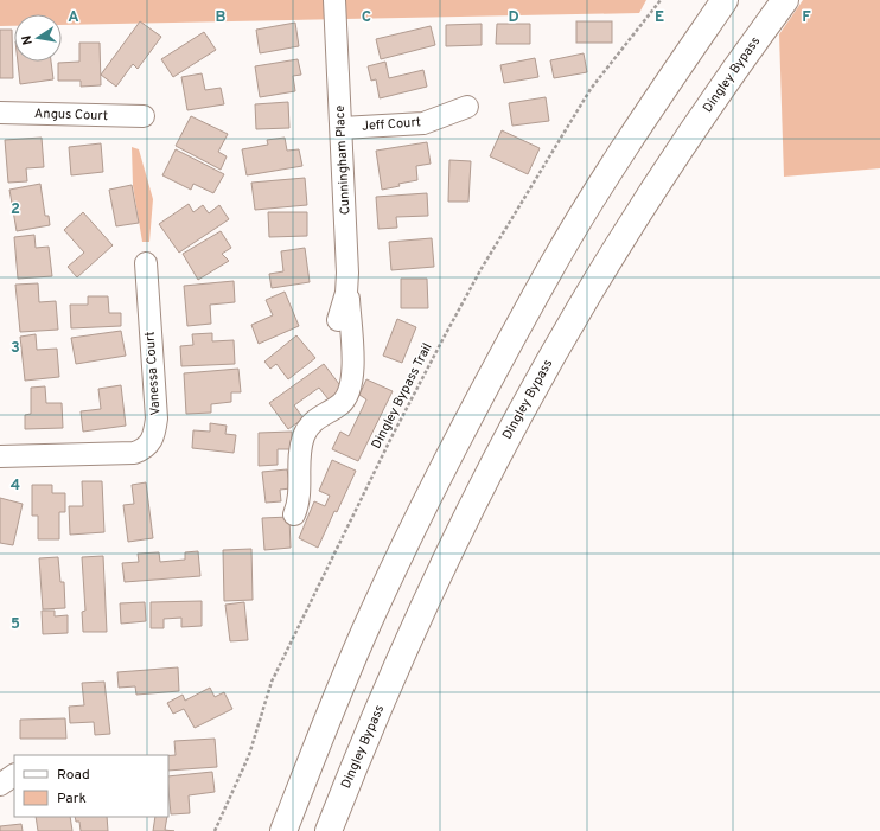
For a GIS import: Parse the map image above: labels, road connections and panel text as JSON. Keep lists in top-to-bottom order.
{
  "streets": {
    "highway": ["Dingley Bypass"],
    "street": [
      "Angus Court",
      "Jeff Court",
      "Cunningham Place",
      "Vanessa Court"
    ],
    "path": ["Dingley Bypass Trail"]
  },
  "crossings": [
    ["Jeff Court", "Cunningham Place"]
  ],
  "legend": ["Road", "Park"],
  "north": "left",
  "grid": {
    "columns": [
      "A",
      "B",
      "C",
      "D",
      "E",
      "F"
    ],
    "rows": [
      "2",
      "3",
      "4",
      "5"
    ]
  }
}
